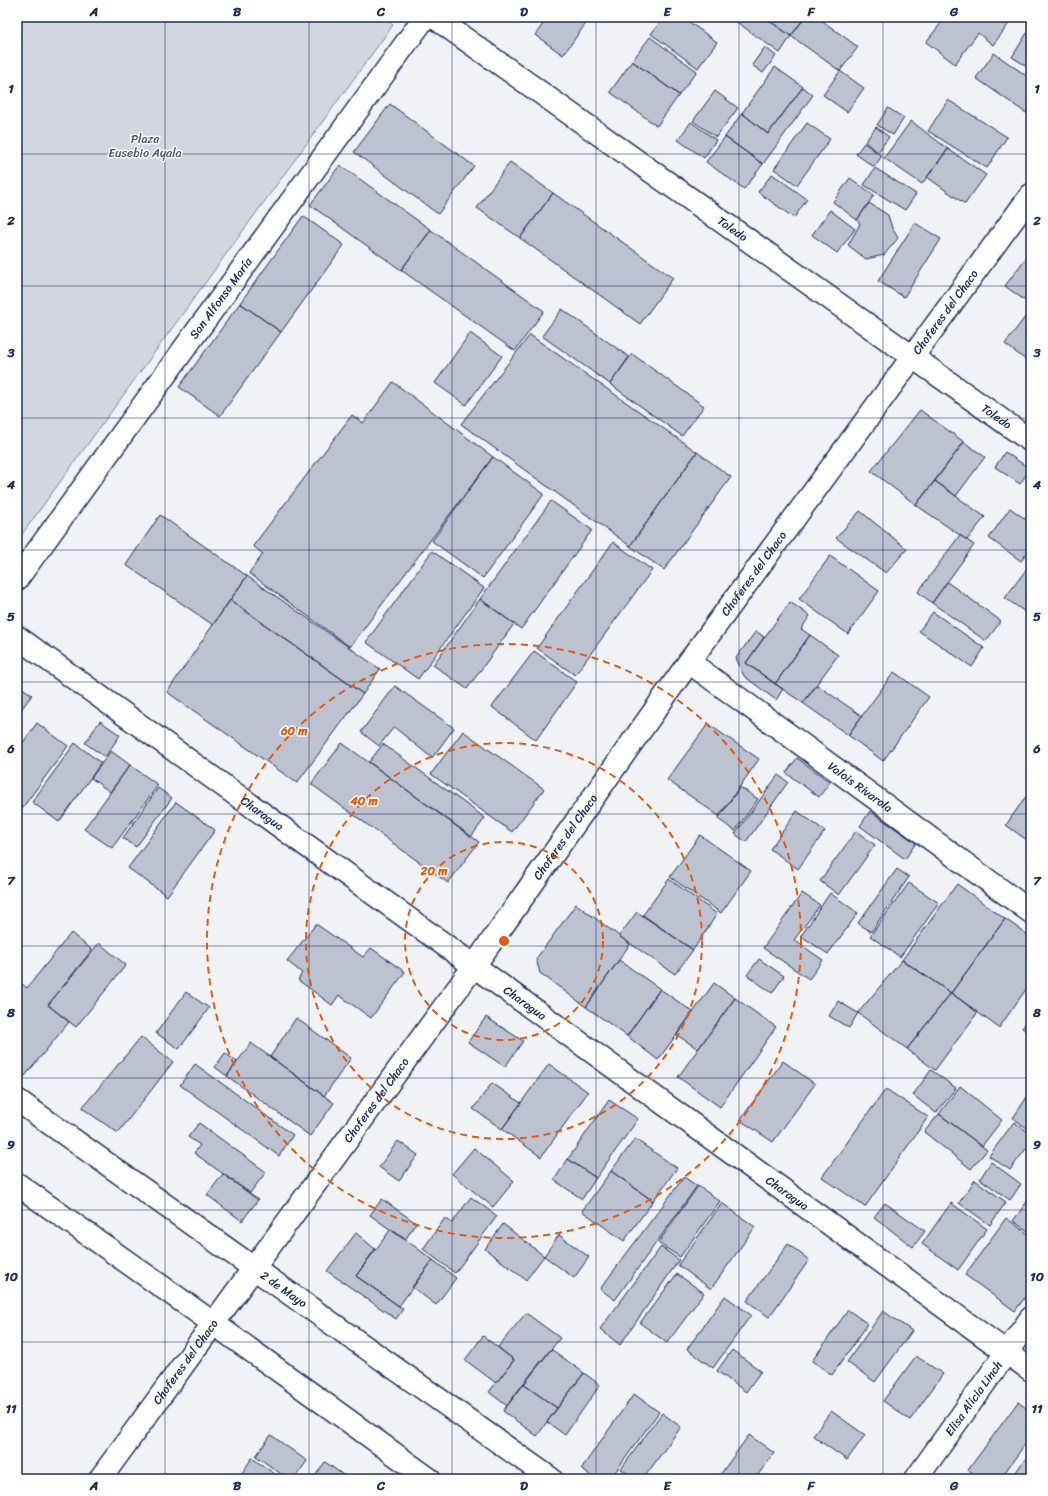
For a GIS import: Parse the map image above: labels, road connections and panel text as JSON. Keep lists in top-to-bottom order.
{
  "streets": {
    "street": [
      "Toledo",
      "San Alfonso María",
      "Choferes del Chaco",
      "Valois Rivarola",
      "Charagua",
      "2 de Mayo",
      "Elisa Alicia Linch"
    ]
  },
  "crossings": [
    ["Toledo", "Choferes del Chaco"],
    ["Choferes del Chaco", "Valois Rivarola"],
    ["Choferes del Chaco", "Charagua"],
    ["Choferes del Chaco", "2 de Mayo"],
    ["Charagua", "Elisa Alicia Linch"]
  ],
  "parks": ["Plaza Eusebio Ayala"],
  "grid": {
    "columns": [
      "A",
      "B",
      "C",
      "D",
      "E",
      "F",
      "G"
    ],
    "rows": [
      "1",
      "2",
      "3",
      "4",
      "5",
      "6",
      "7",
      "8",
      "9",
      "10",
      "11"
    ]
  },
  "rings": ["60 m", "40 m", "20 m"]
}
